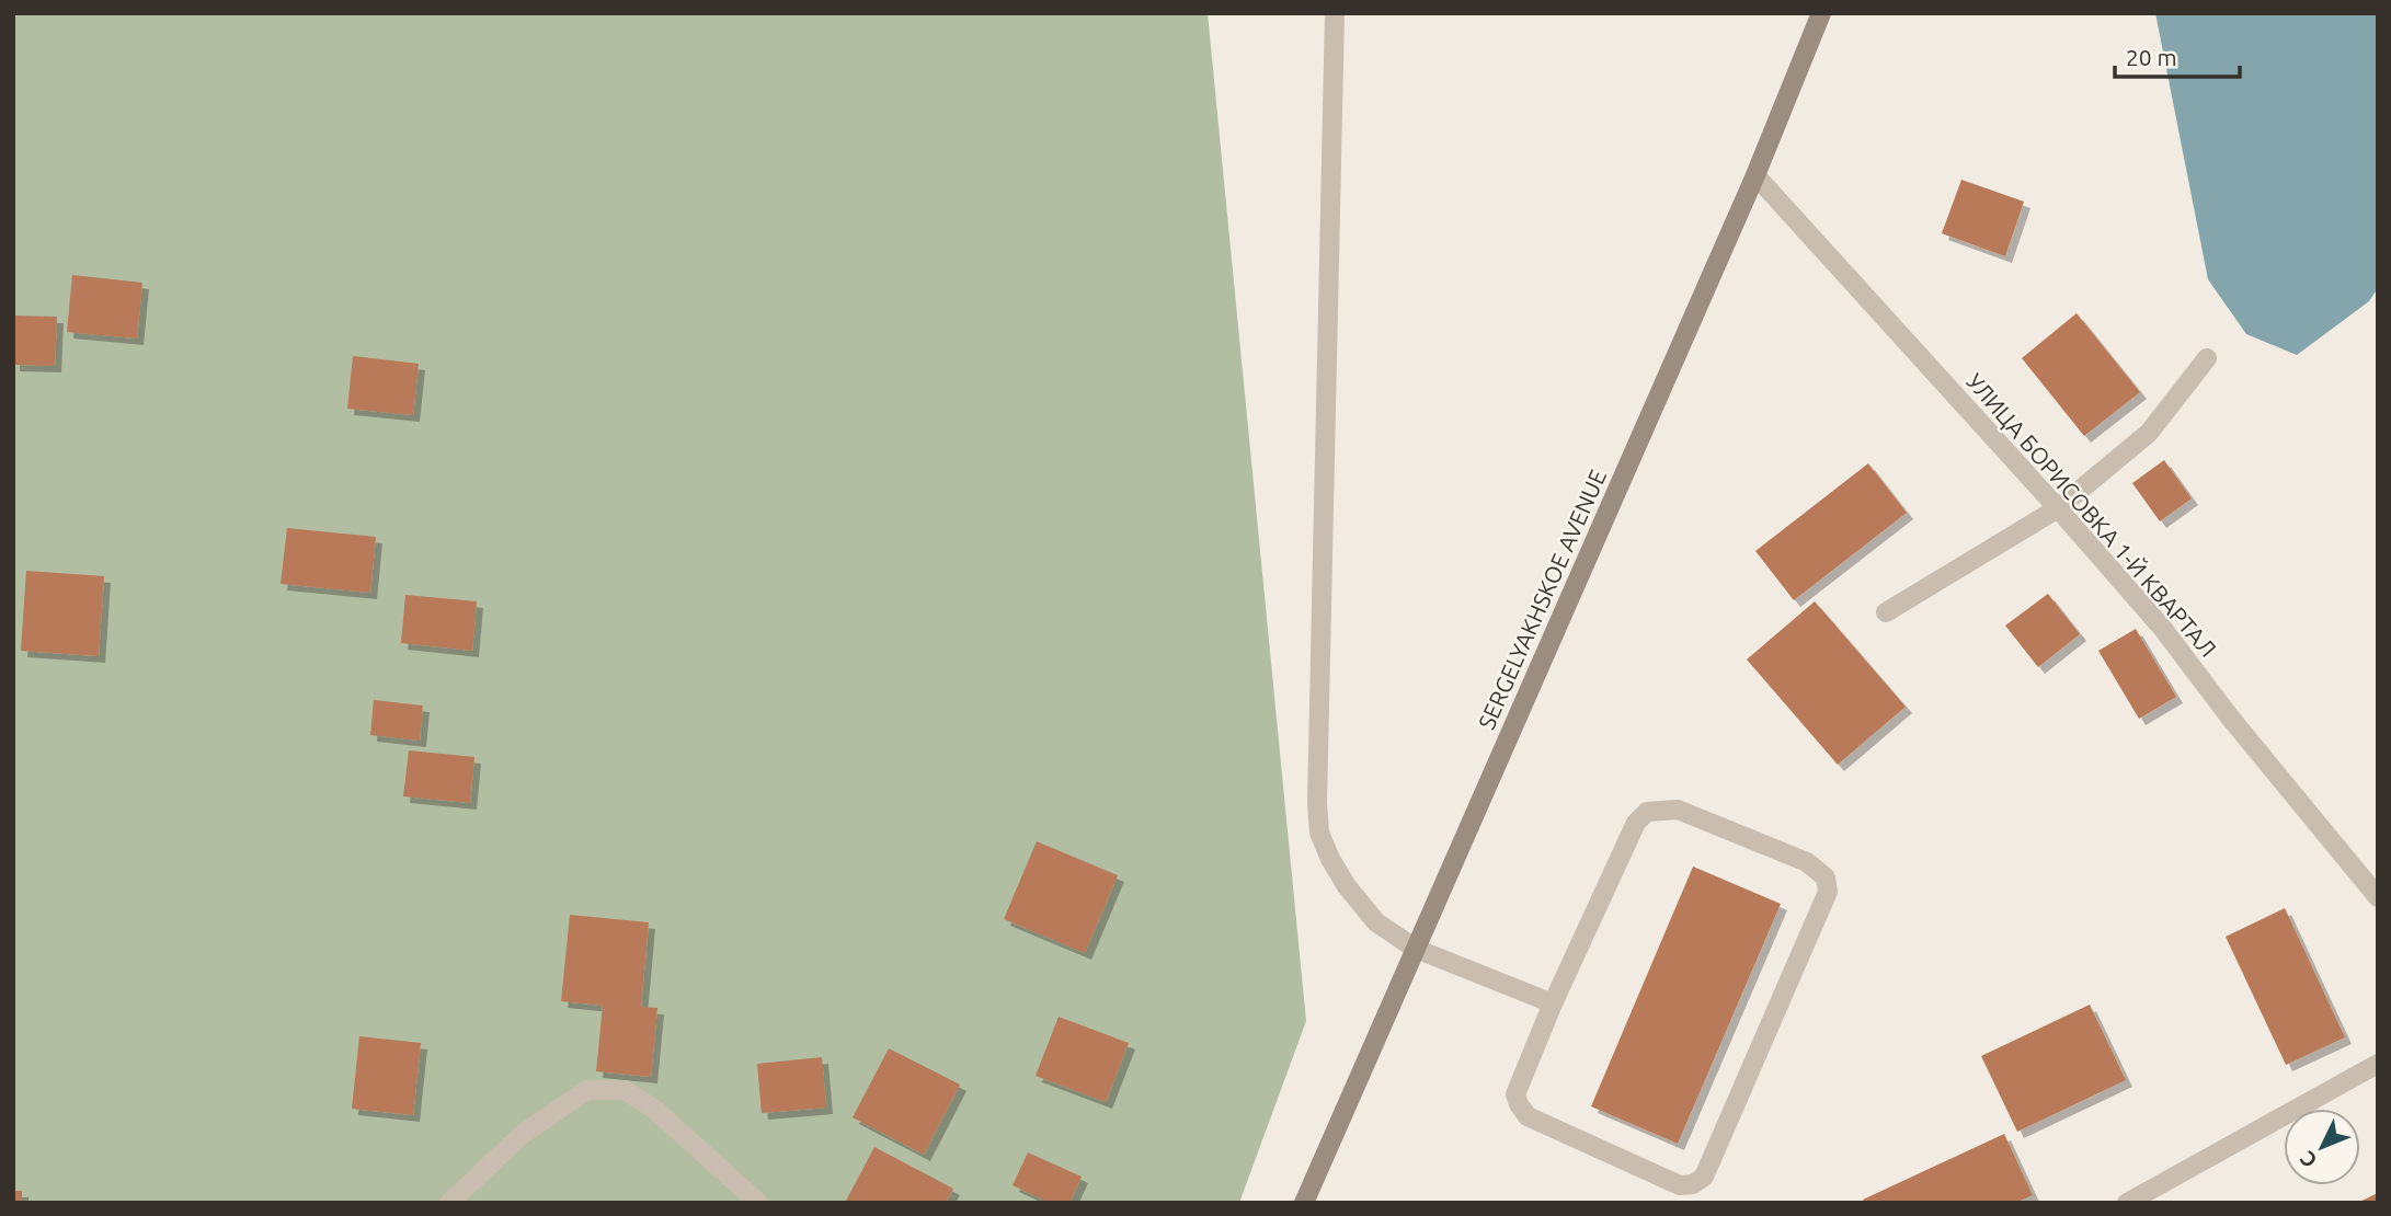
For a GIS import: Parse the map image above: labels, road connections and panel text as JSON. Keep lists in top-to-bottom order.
{
  "streets": {
    "main road": ["SERGELYAKHSKOE AVENUE"],
    "street": ["УЛИЦА БОРИСОВКА 1-Й КВАРТАЛ"]
  },
  "crossings": [
    ["УЛИЦА БОРИСОВКА 1-Й КВАРТАЛ", "SERGELYAKHSKOE AVENUE"]
  ],
  "scale_bar": "20 m",
  "north": "bottom left"
}
